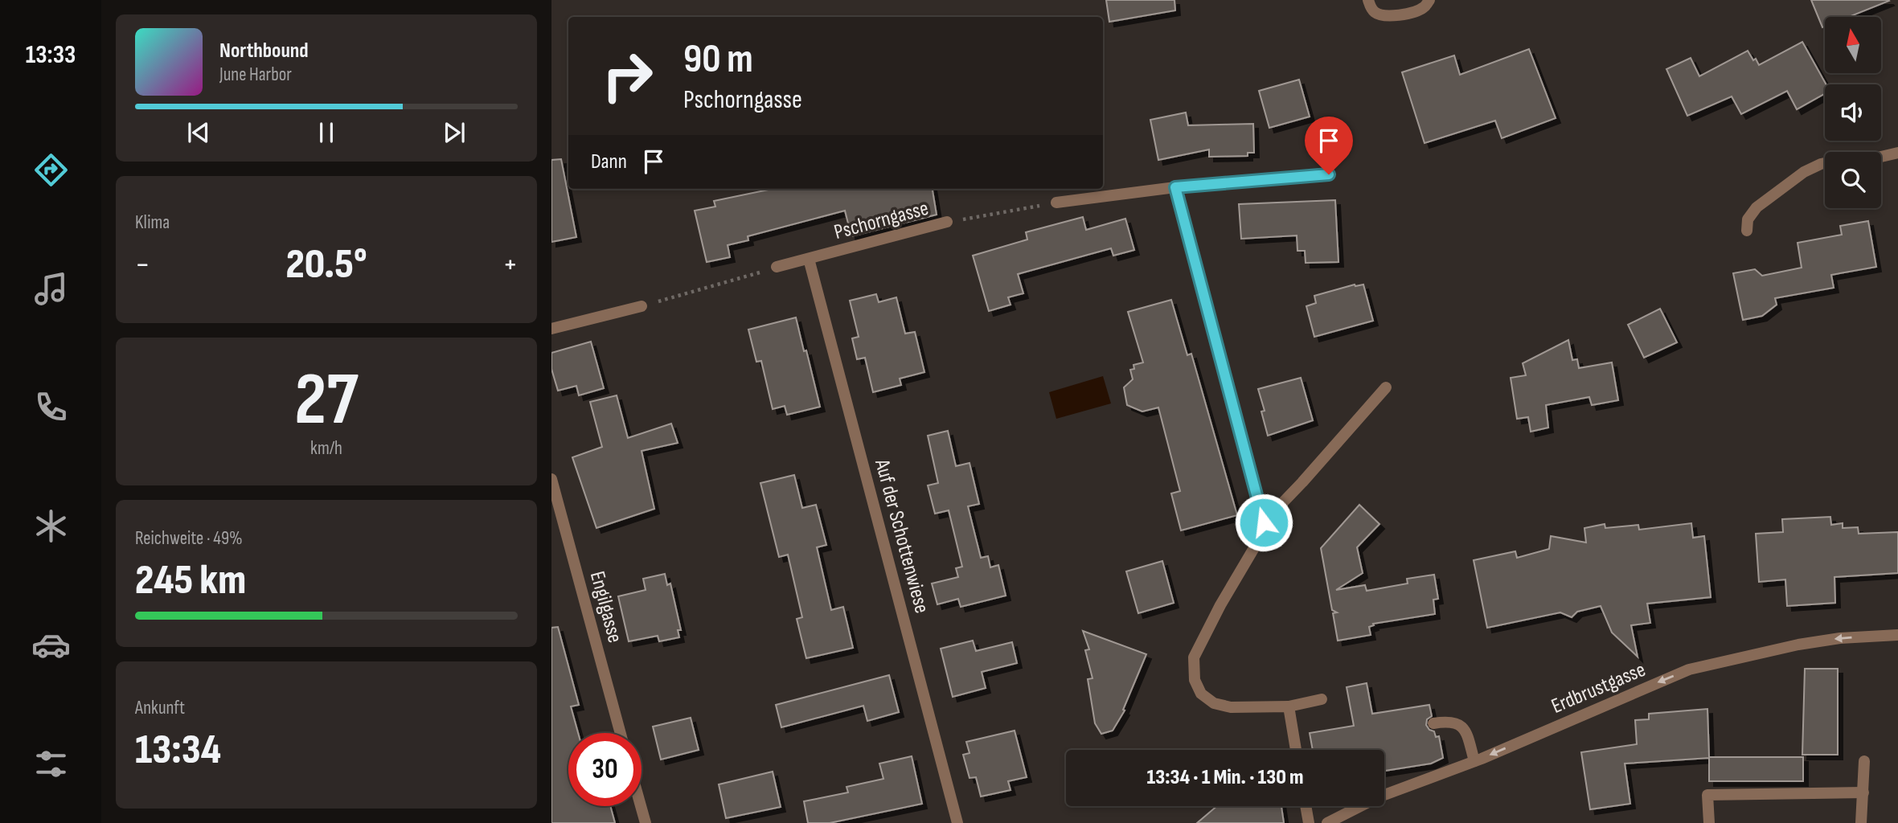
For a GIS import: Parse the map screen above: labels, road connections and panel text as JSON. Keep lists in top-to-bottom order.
{
  "streets": {
    "street": [
      "Pschorngasse",
      "Auf der Schottenwiese",
      "Engilgasse",
      "Erdbrustgasse"
    ]
  },
  "crossings": [
    ["Pschorngasse", "Auf der Schottenwiese"]
  ],
  "one_way": ["Erdbrustgasse"],
  "north": "top",
  "page": {
    "tabs": "13:33",
    "turn": ["90 m", "Pschorngasse"],
    "song": ["Northbound", "June Harbor"],
    "then": "Dann",
    "tile": [
      "Klima",
      ["27", "km/h"],
      ["Reichweite · 49%", "245 km"],
      ["Ankunft", "13:34"]
    ],
    "heat": ["−", "20.5°", "+"],
    "limit": "30",
    "trip": "13:34 · 1 Min. · 130 m"
  }
}
